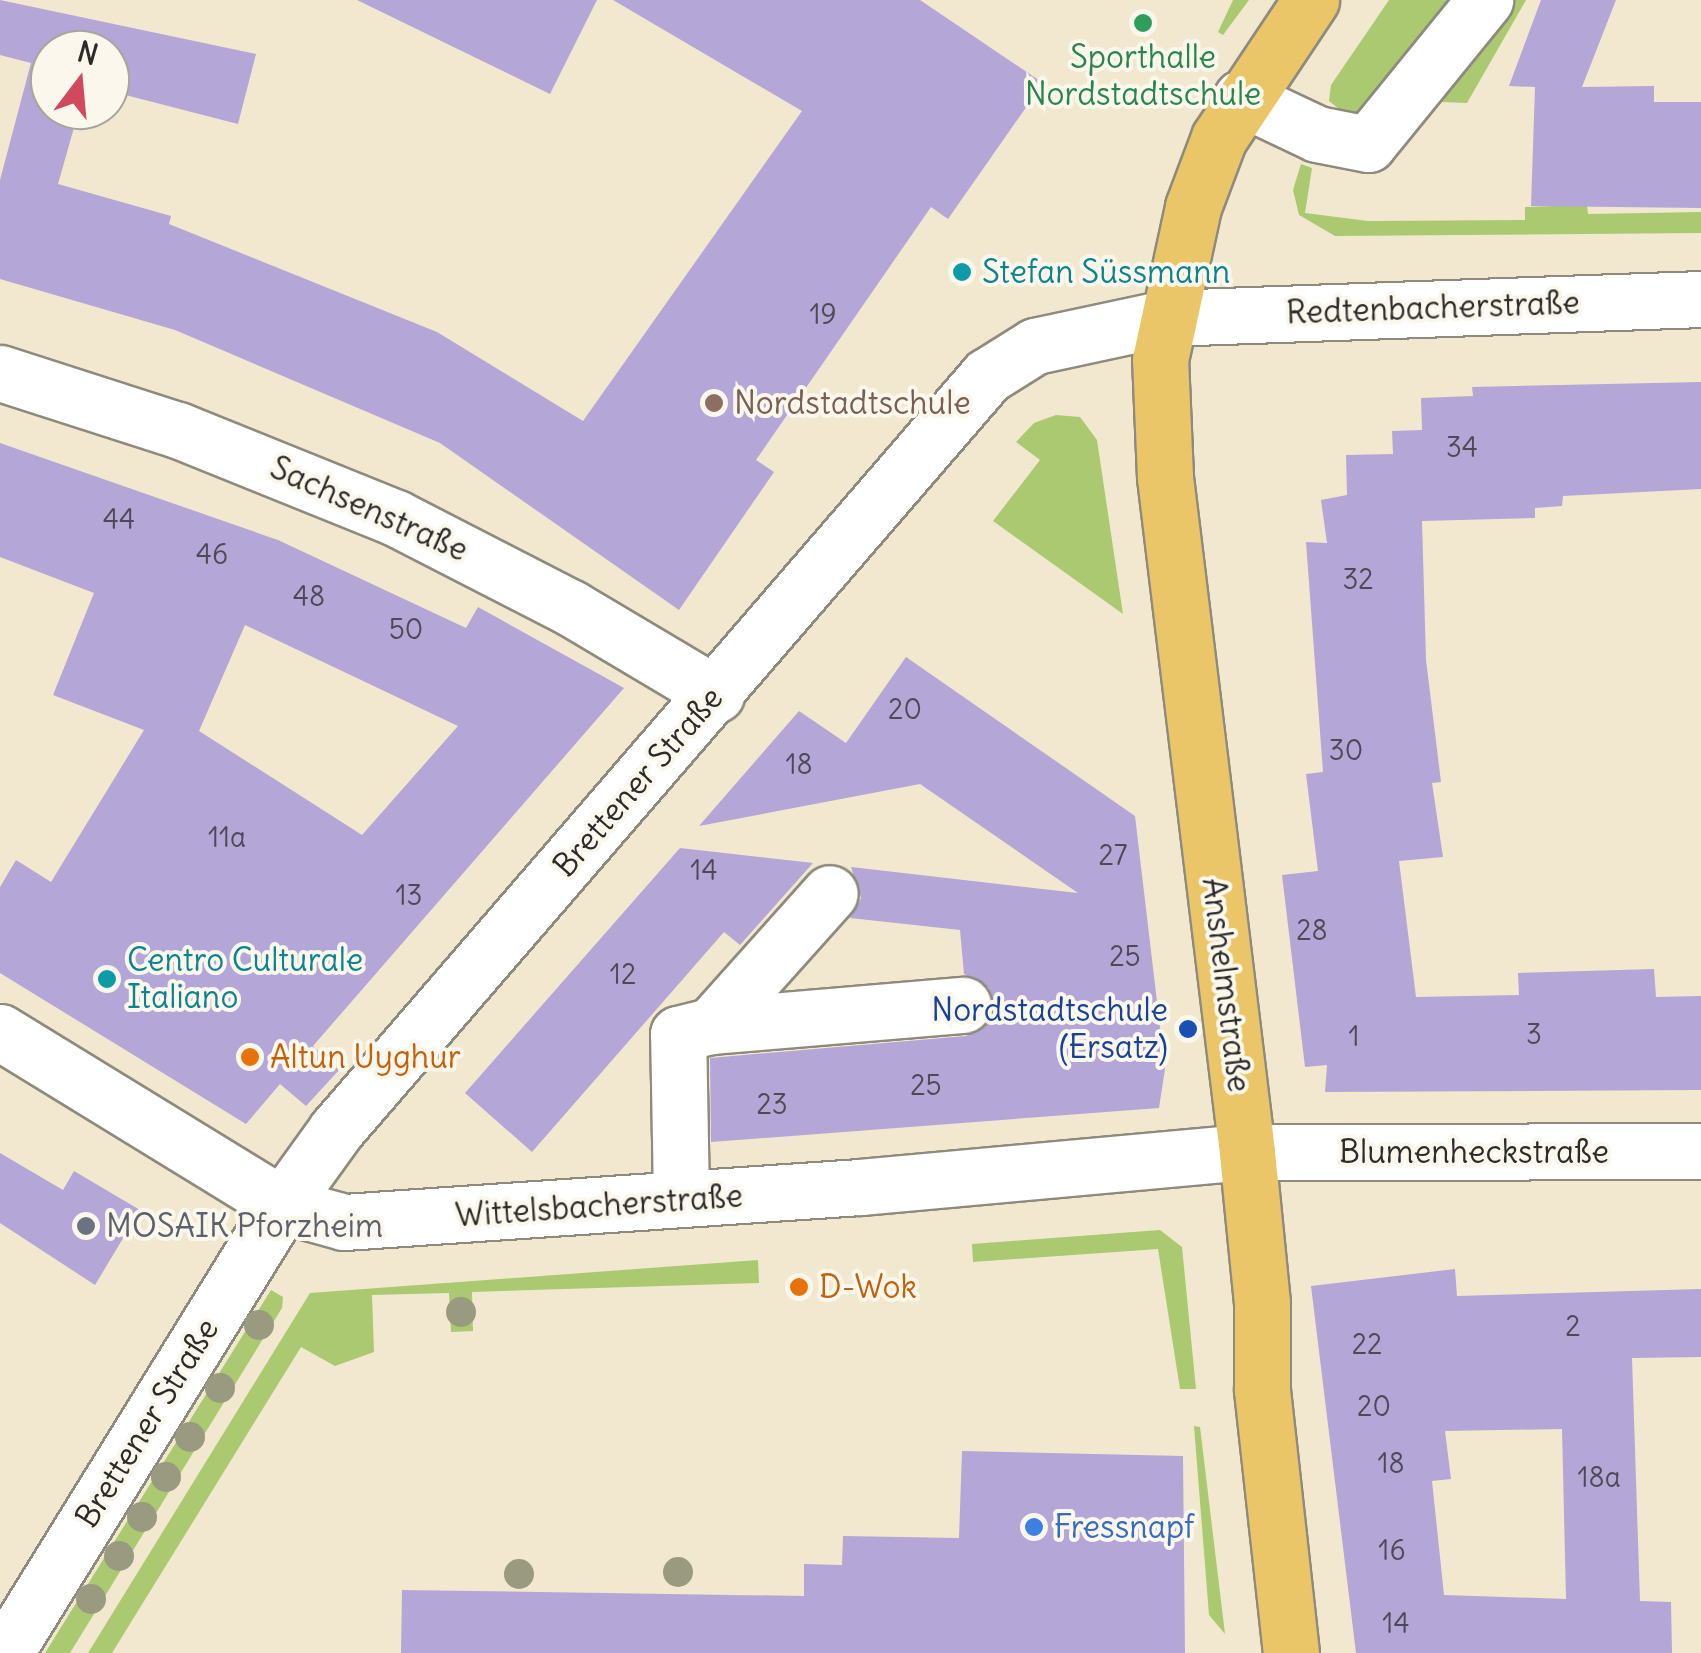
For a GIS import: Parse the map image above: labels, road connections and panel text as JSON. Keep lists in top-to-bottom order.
{
  "streets": {
    "main road": ["Anshelmstraße"],
    "street": [
      "Redtenbacherstraße",
      "Sachsenstraße",
      "Brettener Straße",
      "Blumenheckstraße",
      "Wittelsbacherstraße"
    ]
  },
  "crossings": [
    ["Redtenbacherstraße", "Brettener Straße"],
    ["Redtenbacherstraße", "Anshelmstraße"],
    ["Sachsenstraße", "Brettener Straße"],
    ["Brettener Straße", "Anshelmstraße"],
    ["Brettener Straße", "Wittelsbacherstraße"],
    ["Anshelmstraße", "Blumenheckstraße"],
    ["Anshelmstraße", "Wittelsbacherstraße"],
    ["Blumenheckstraße", "Wittelsbacherstraße"]
  ],
  "places": [
    "Sporthalle Nordstadtschule",
    "Stefan Süssmann",
    "Nordstadtschule",
    "Centro Culturale Italiano",
    "Nordstadtschule (Ersatz)",
    "Altun Uyghur",
    "MOSAIK Pforzheim",
    "D-Wok",
    "Fressnapf"
  ],
  "house_numbers": [
    "19",
    "34",
    "44",
    "46",
    "32",
    "48",
    "50",
    "20",
    "30",
    "18",
    "11a",
    "27",
    "14",
    "13",
    "28",
    "25",
    "12",
    "3",
    "1",
    "25",
    "23",
    "2",
    "22",
    "20",
    "18",
    "18a",
    "16",
    "14"
  ],
  "north": "top"
}
